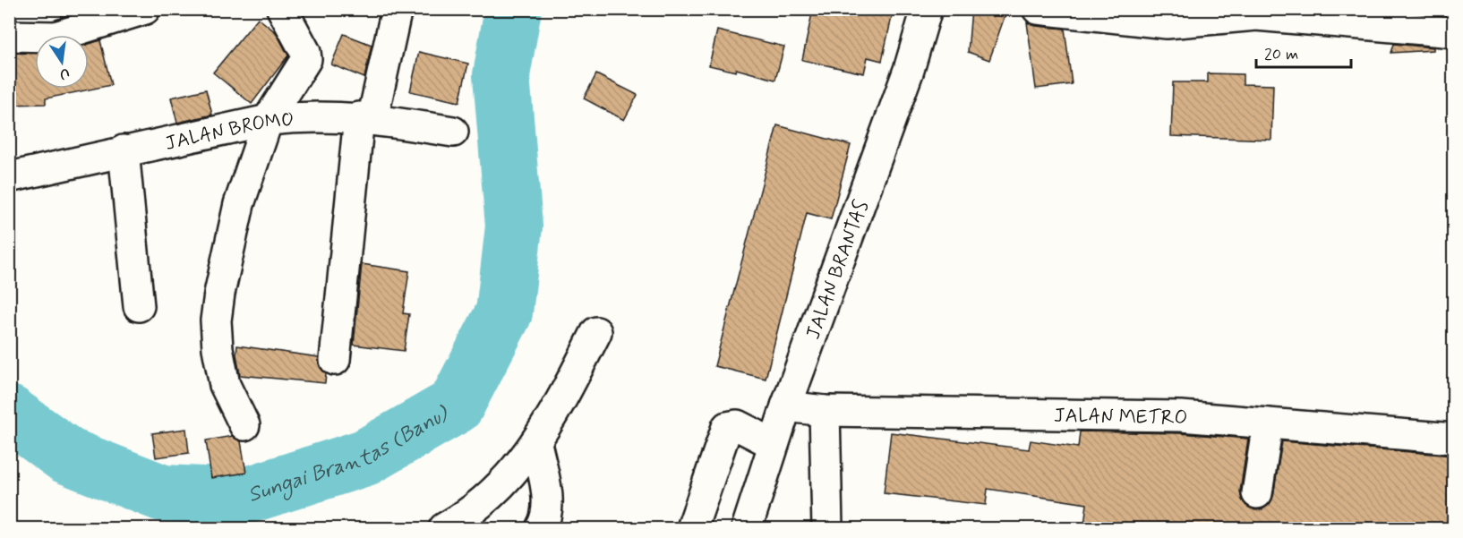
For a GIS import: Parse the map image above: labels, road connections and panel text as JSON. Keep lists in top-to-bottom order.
{
  "streets": {
    "street": ["JALAN BROMO", "JALAN BRANTAS", "JALAN METRO"]
  },
  "crossings": [
    ["JALAN BRANTAS", "JALAN METRO"]
  ],
  "water": ["Sungai Brantas (Banu)"],
  "scale_bar": "20 m",
  "north": "bottom"
}
